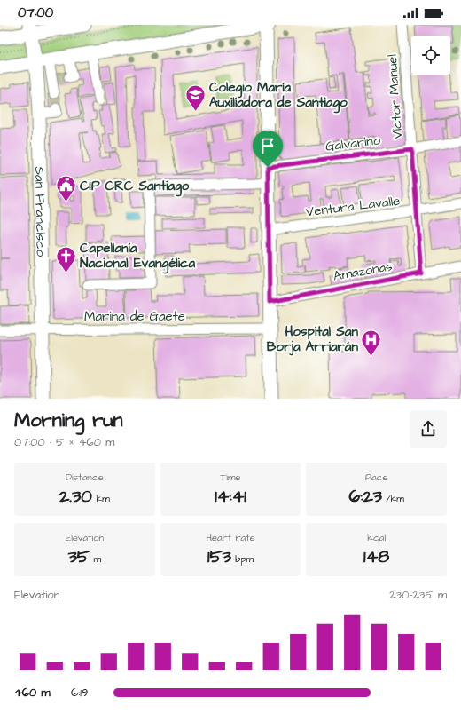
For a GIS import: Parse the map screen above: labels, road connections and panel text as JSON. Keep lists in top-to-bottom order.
{
  "streets": {
    "main road": ["San Francisco"],
    "street": [
      "Víctor Manuel",
      "Galvarino",
      "Ventura Lavalle",
      "Amazonas",
      "Marina de Gaete"
    ]
  },
  "crossings": [
    ["Víctor Manuel", "Galvarino"],
    ["Víctor Manuel", "Ventura Lavalle"],
    ["Víctor Manuel", "Amazonas"],
    ["San Francisco", "Marina de Gaete"]
  ],
  "places": {
    "school or university": ["Colegio María Auxiliadora de Santiago"],
    "public building": ["CIP CRC Santiago"],
    "church": ["Capellanía Nacional Evangélica"],
    "hospital": ["Hospital San Borja Arriarán"]
  },
  "page": {
    "status": "07:00",
    "heading": ["Morning run", "07:00 · 5 × 460 m"],
    "stats": [
      ["Distance", "2.30 km"],
      ["Time", "14:41"],
      ["Pace", "6:23 /km"],
      ["Elevation", "35 m"],
      ["Heart rate", "153 bpm"],
      ["kcal", "148"]
    ],
    "chart": ["Elevation", "230–235 m"],
    "list": [
      {
        "name": "460 m",
        "note": "6:19"
      }
    ]
  }
}
